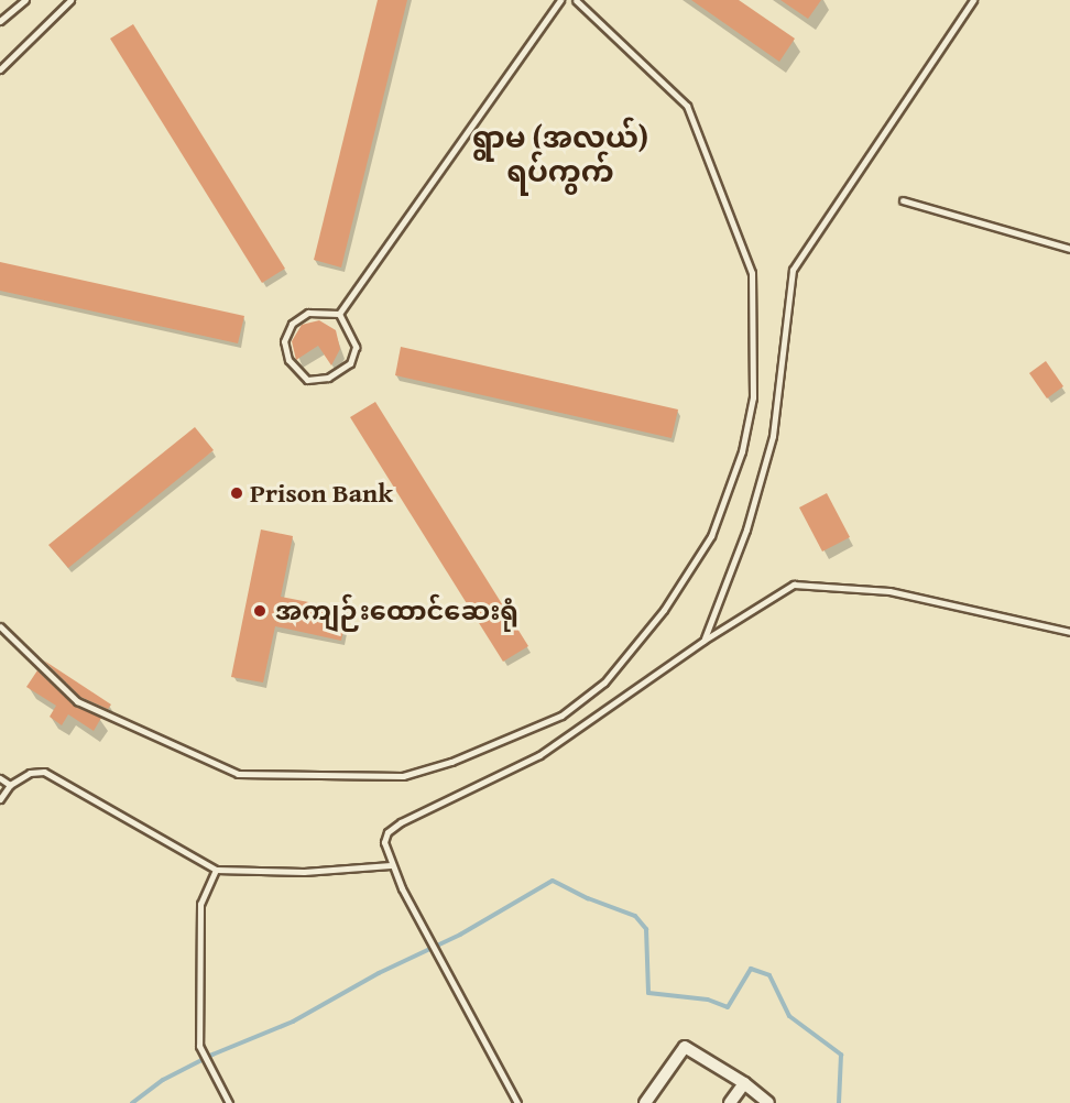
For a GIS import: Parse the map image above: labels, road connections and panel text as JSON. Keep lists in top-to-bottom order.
{
  "districts": ["ရွာမ (အလယ်) ရပ်ကွက်"],
  "places": ["Prison Bank", "အကျဉ်းထောင်ဆေးရုံ"]
}
